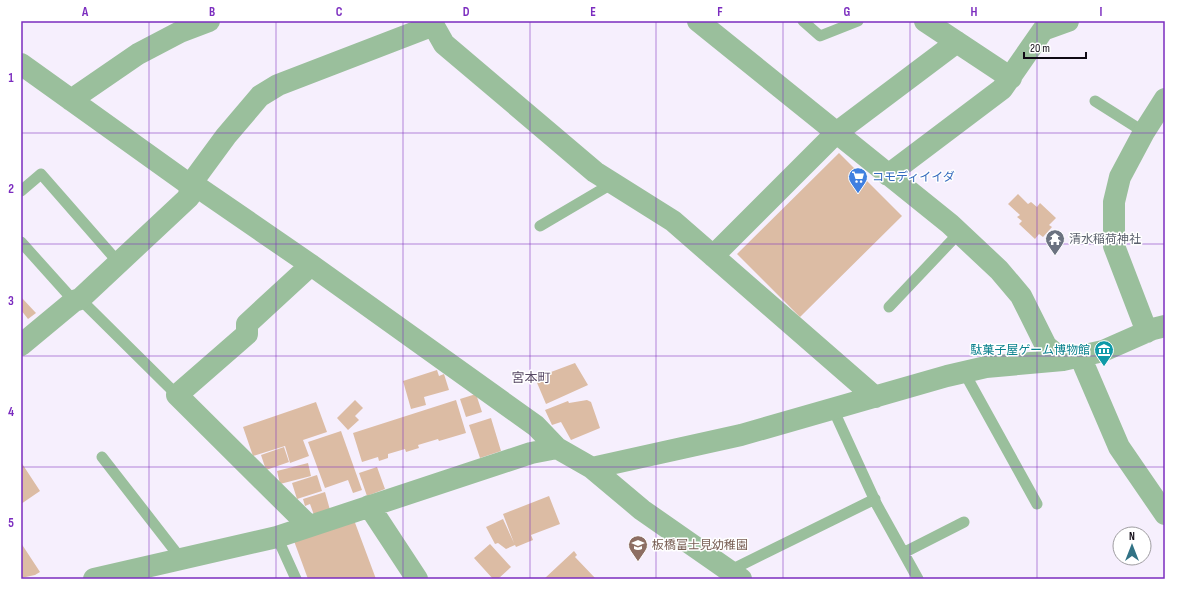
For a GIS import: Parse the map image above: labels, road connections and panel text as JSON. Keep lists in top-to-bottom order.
{
  "districts": ["宮本町"],
  "places": {
    "supermarket": ["コモディイイダ"],
    "temple": ["清水稲荷神社"],
    "museum": ["駄菓子屋ゲーム博物館"],
    "school or university": ["板橋富士見幼稚園"]
  },
  "scale_bar": "20 m",
  "north": "top",
  "grid": {
    "columns": [
      "A",
      "B",
      "C",
      "D",
      "E",
      "F",
      "G",
      "H",
      "I"
    ],
    "rows": [
      "1",
      "2",
      "3",
      "4",
      "5"
    ]
  }
}
